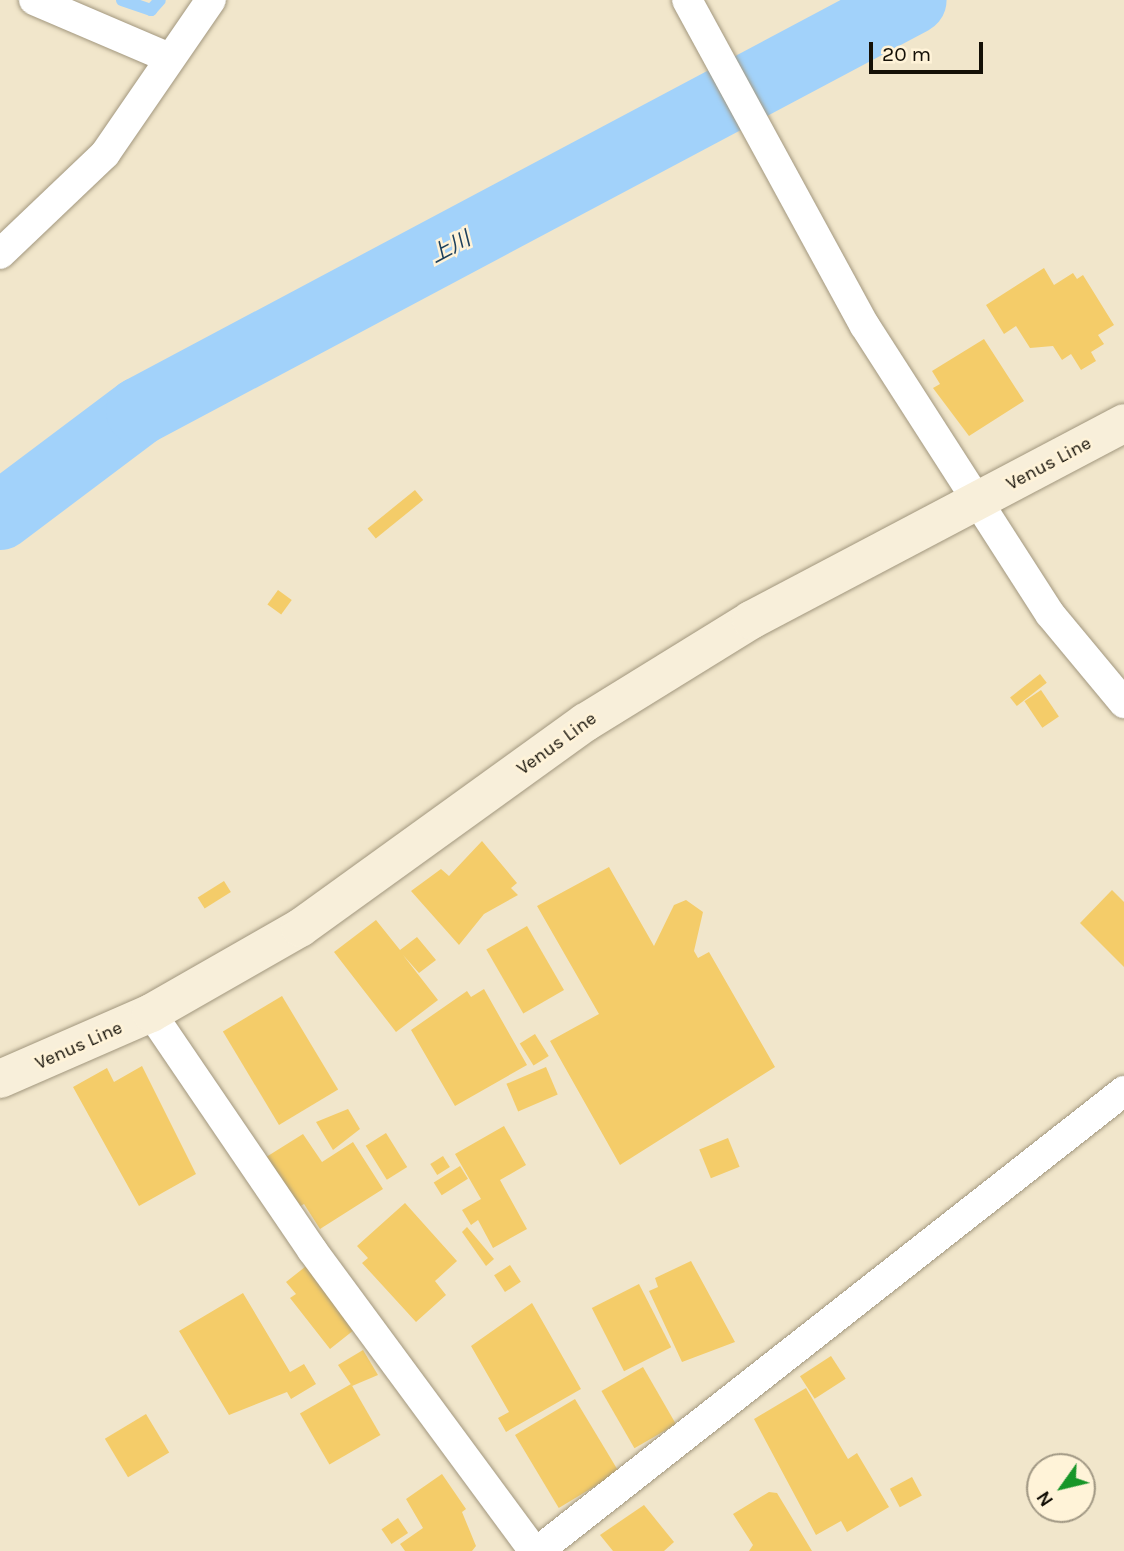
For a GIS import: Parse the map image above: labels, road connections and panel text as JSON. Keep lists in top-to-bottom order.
{
  "streets": {
    "main road": ["Venus Line"]
  },
  "water": ["上川"],
  "scale_bar": "20 m",
  "north": "bottom left"
}
